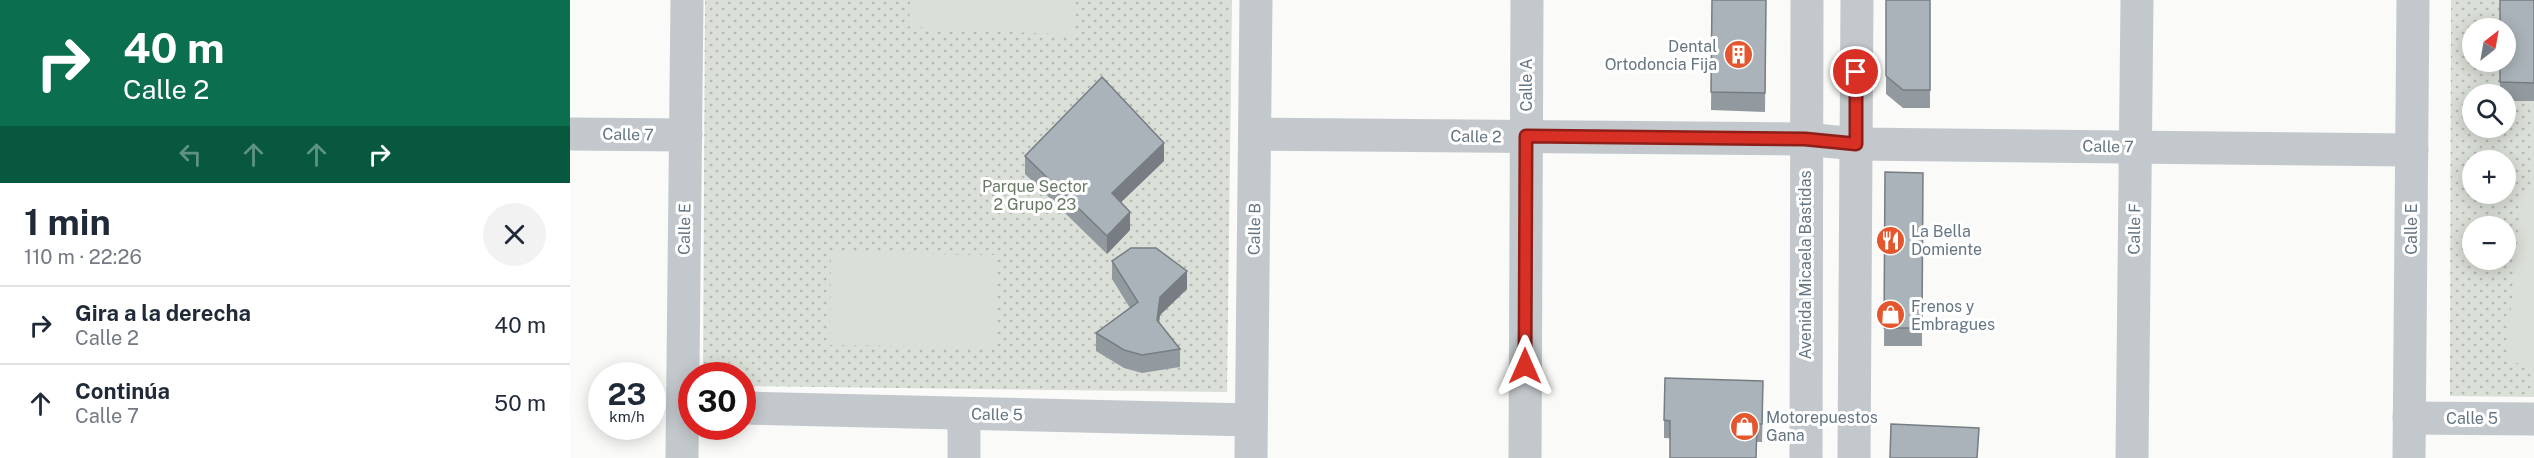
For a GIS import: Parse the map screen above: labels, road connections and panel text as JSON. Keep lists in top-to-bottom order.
{
  "streets": {
    "street": [
      "Calle A",
      "Calle 7",
      "Calle 2",
      "Calle E",
      "Calle B",
      "Calle F",
      "Avenida Micaela Bastidas",
      "Calle 5"
    ]
  },
  "crossings": [
    ["Calle A", "Calle 2"],
    ["Calle 7", "Calle 2"],
    ["Calle 7", "Calle E"],
    ["Calle 7", "Calle F"],
    ["Calle 7", "Avenida Micaela Bastidas"],
    ["Calle 2", "Calle B"],
    ["Calle 2", "Avenida Micaela Bastidas"],
    ["Calle E", "Calle 5"],
    ["Calle B", "Calle 5"]
  ],
  "parks": ["Parque Sector 2 Grupo 23"],
  "places": {
    "building": ["Dental Ortodoncia Fija"],
    "restaurant": ["La Bella Domiente"],
    "shop": ["Frenos y Embragues", "Motorepuestos Gana"]
  },
  "north": "top right",
  "page": {
    "turn": ["40 m", "Calle 2"],
    "map_buttons": ["+", "−"],
    "heading": ["1 min", "110 m · 22:26"],
    "list": [
      {
        "name": "Gira a la derecha",
        "note": "Calle 2",
        "value": "40 m"
      },
      {
        "name": "Continúa",
        "note": "Calle 7",
        "value": "50 m"
      }
    ],
    "speed": "23 km/h",
    "limit": "30"
  }
}
